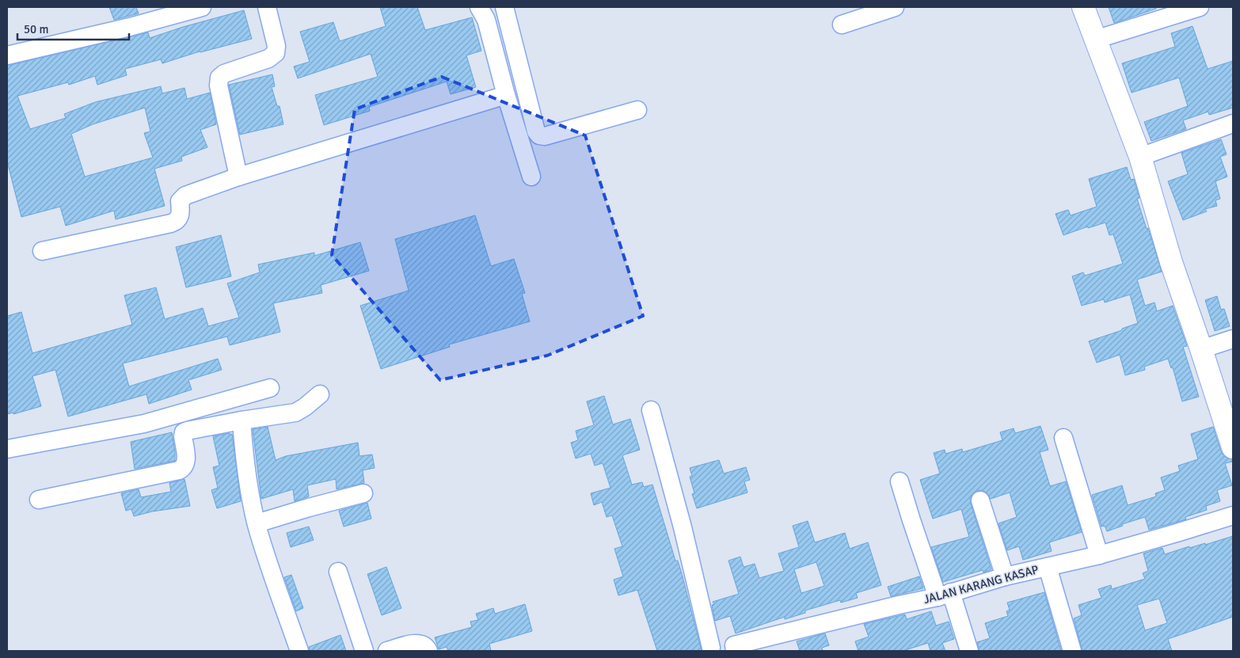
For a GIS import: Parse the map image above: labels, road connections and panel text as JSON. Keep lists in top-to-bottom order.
{
  "streets": {
    "street": ["JALAN KARANG KASAP"]
  },
  "scale_bar": "50 m"
}
